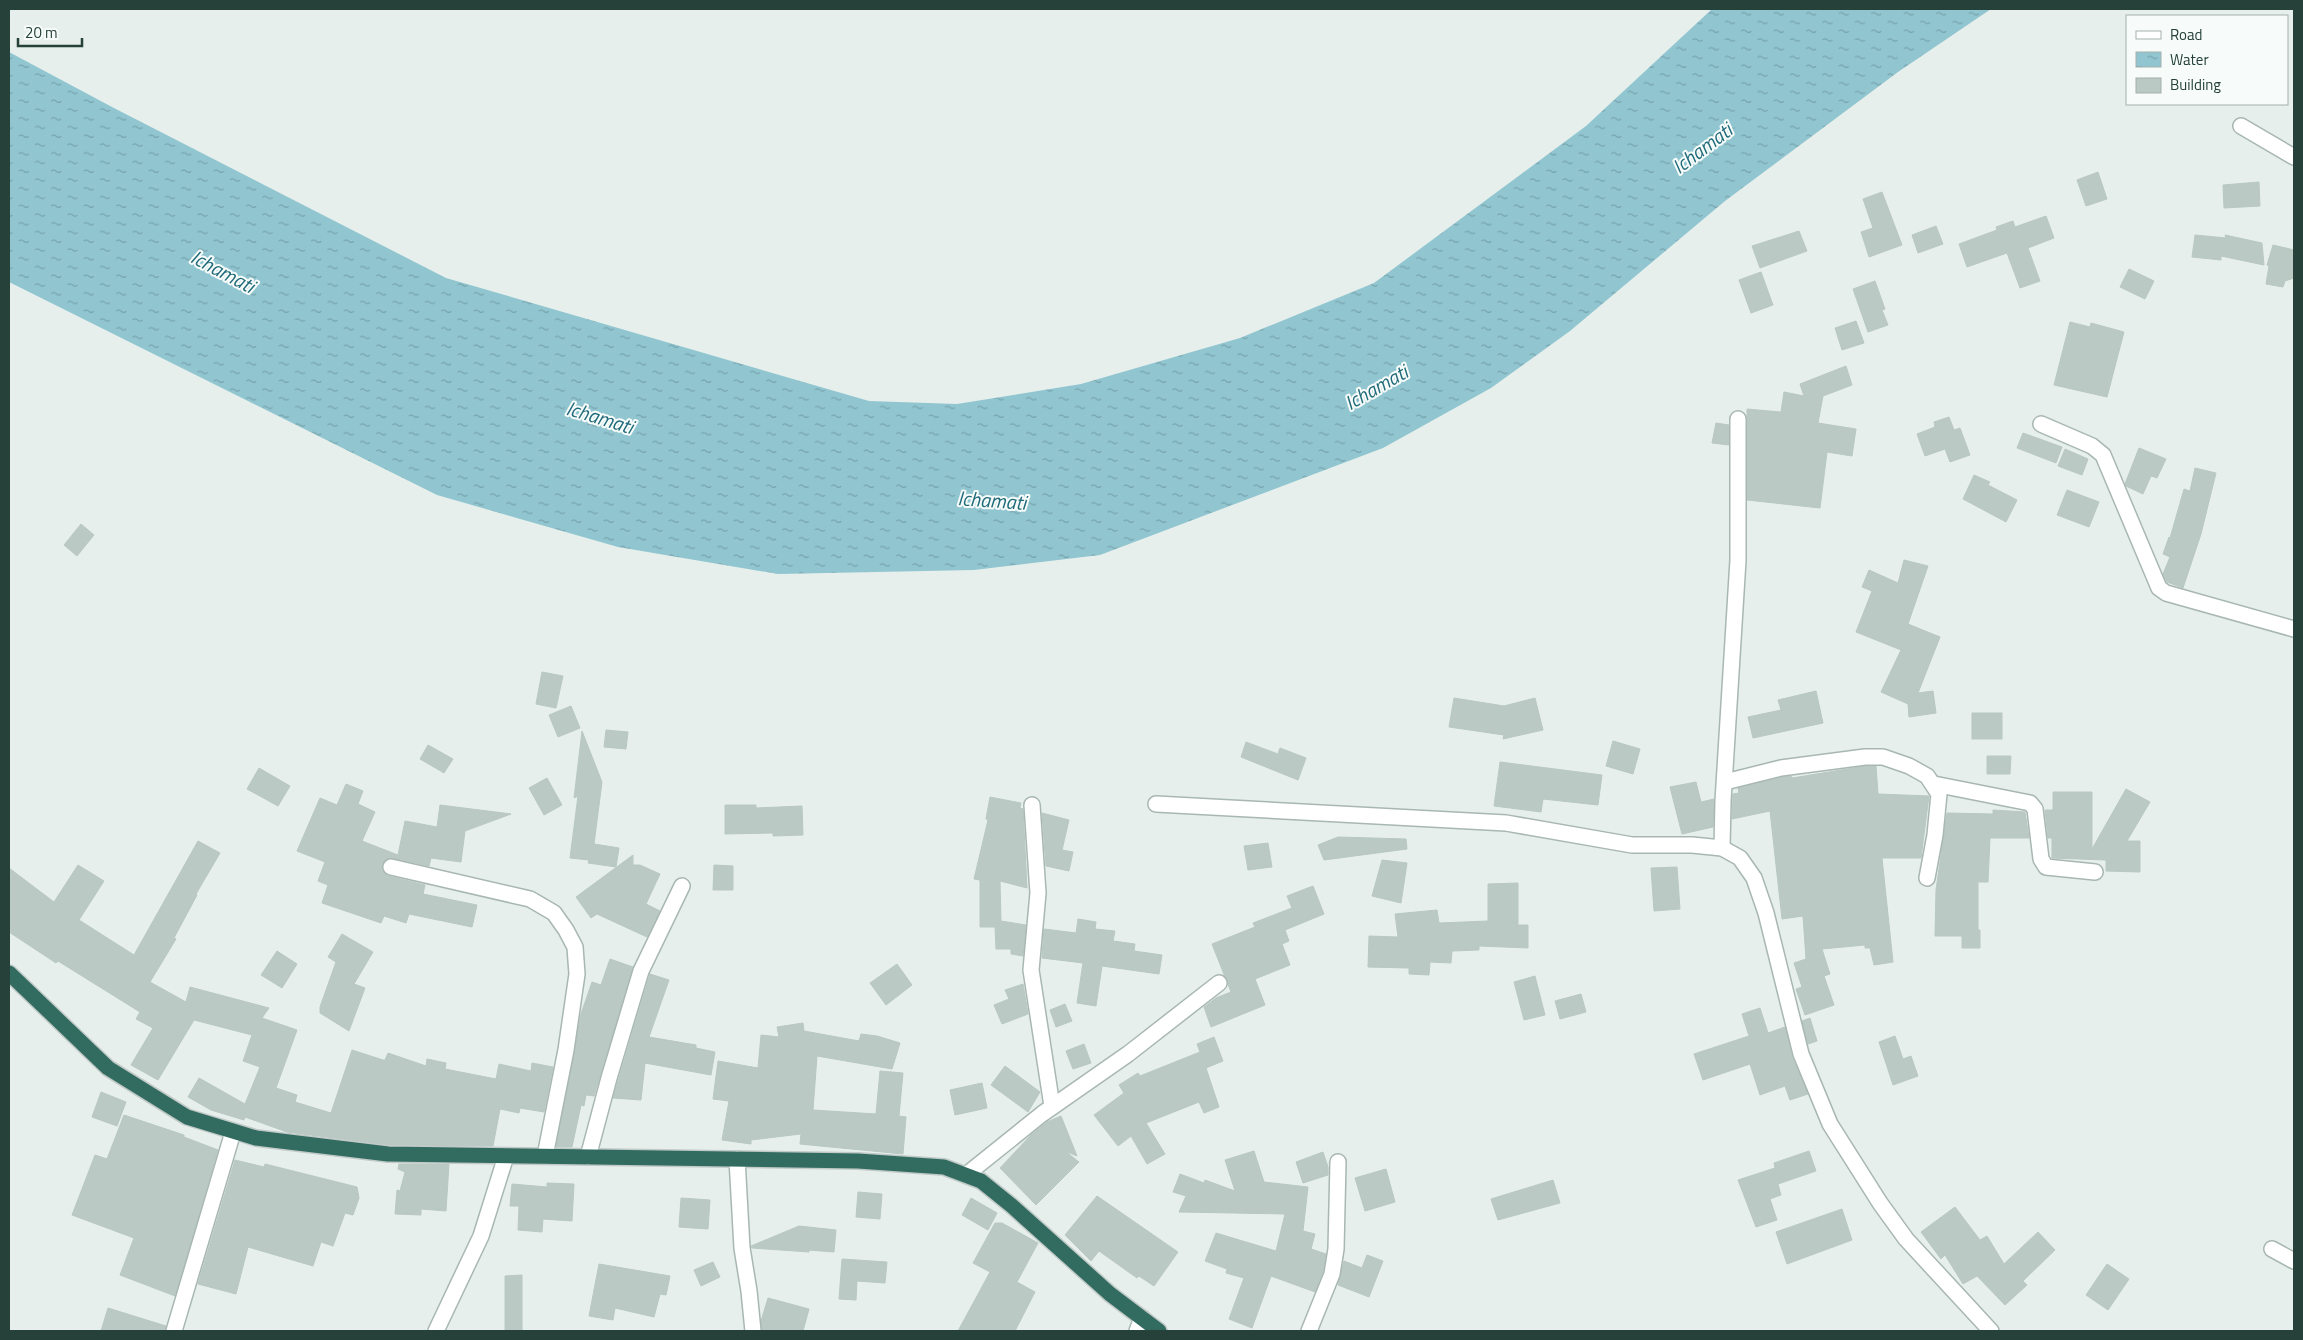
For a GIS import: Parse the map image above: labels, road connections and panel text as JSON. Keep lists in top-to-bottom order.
{
  "water": ["Ichamati"],
  "legend": ["Road", "Water", "Building"],
  "scale_bar": "20 m"
}
